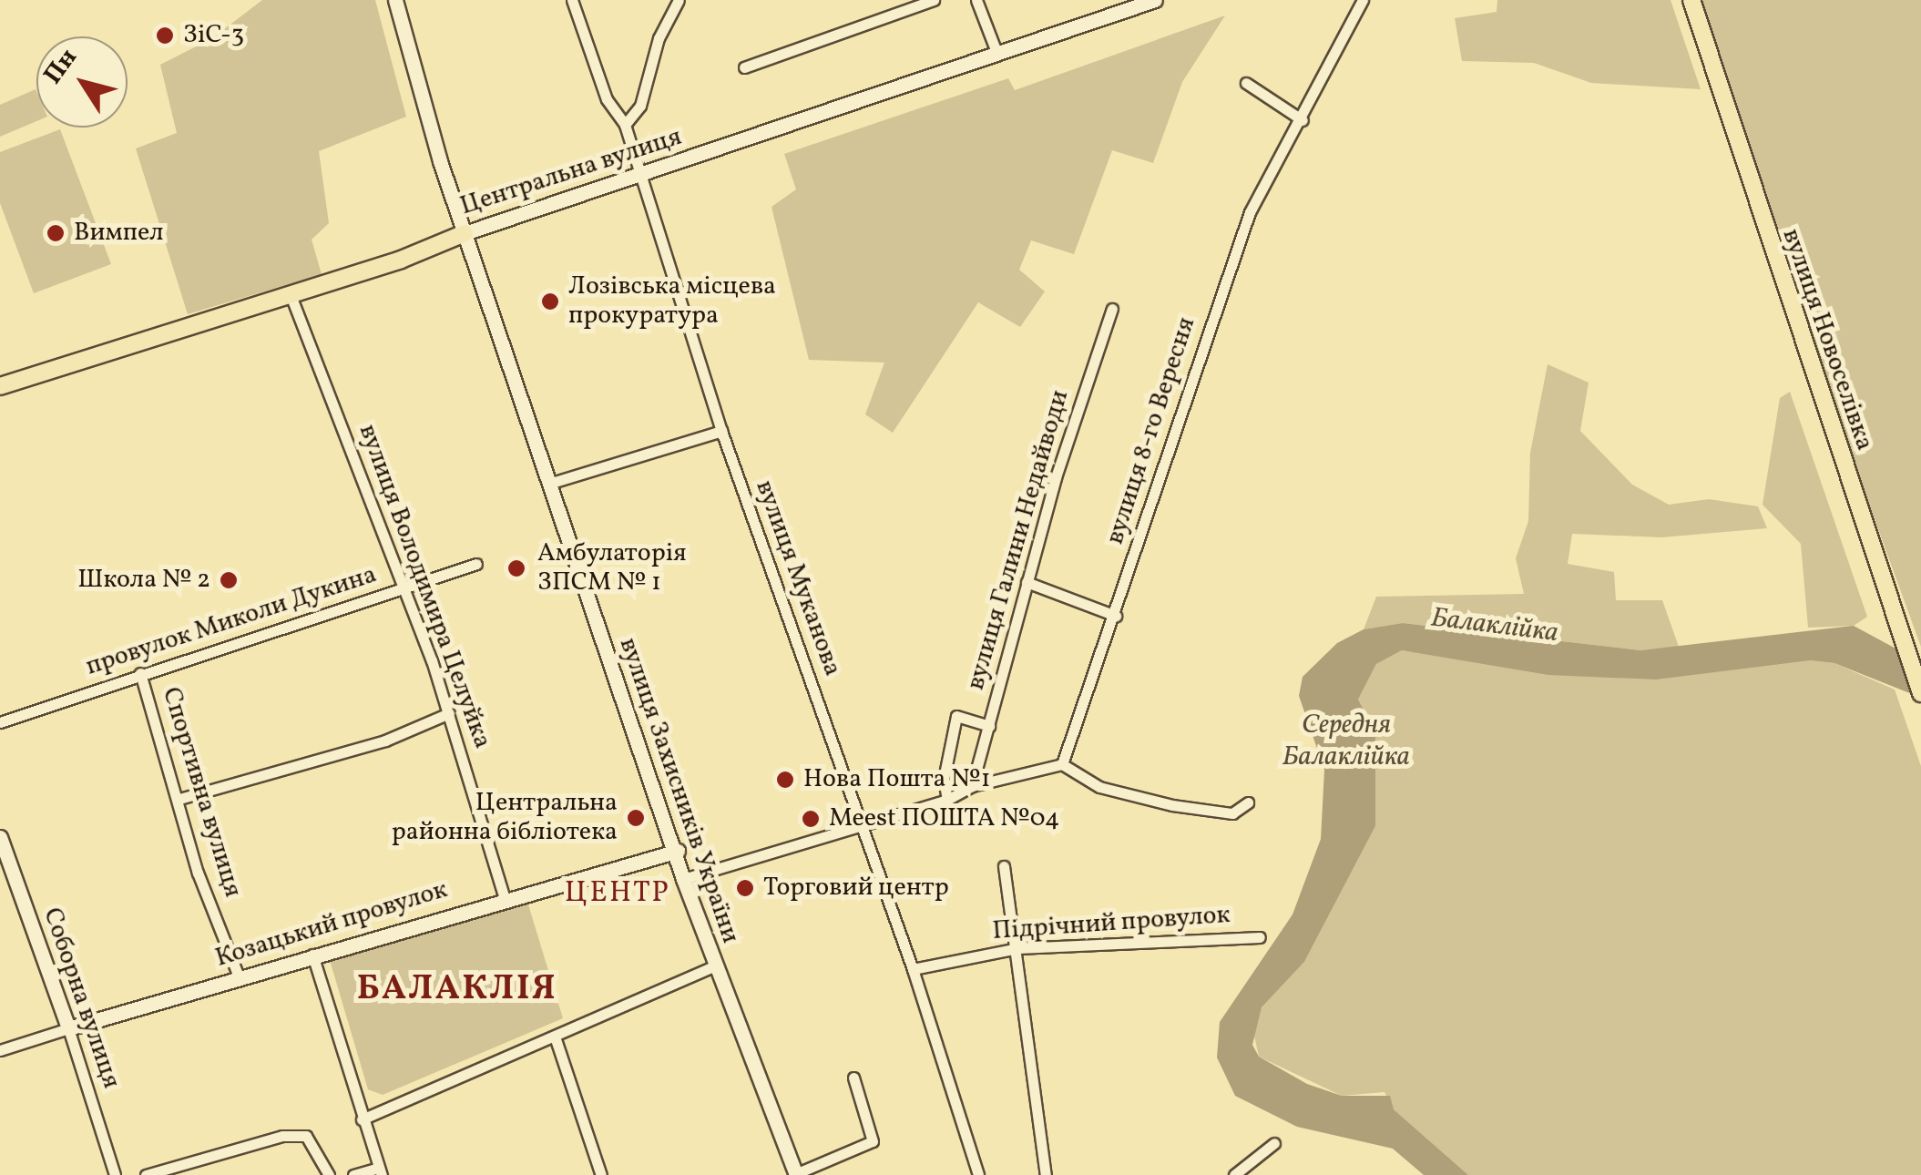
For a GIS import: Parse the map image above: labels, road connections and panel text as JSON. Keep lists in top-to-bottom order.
{
  "streets": {
    "main road": ["Центральна вулиця", "вулиця Новоселівка"],
    "street": [
      "вулиця 8-го Вересня",
      "вулиця Галини Недайводи",
      "вулиця Муканова",
      "вулиця Володимира Целуйка",
      "провулок Миколи Дукина",
      "вулиця Захисників України",
      "Спортивна вулиця",
      "Підрічний провулок",
      "Козацький провулок",
      "Соборна вулиця"
    ]
  },
  "crossings": [
    ["Центральна вулиця", "вулиця Муканова"],
    ["Центральна вулиця", "вулиця Володимира Целуйка"],
    ["Центральна вулиця", "вулиця Захисників України"],
    ["вулиця Муканова", "Підрічний провулок"],
    ["вулиця Володимира Целуйка", "провулок Миколи Дукина"],
    ["вулиця Володимира Целуйка", "Козацький провулок"],
    ["провулок Миколи Дукина", "Спортивна вулиця"],
    ["вулиця Захисників України", "Козацький провулок"],
    ["Спортивна вулиця", "Козацький провулок"],
    ["Козацький провулок", "Соборна вулиця"]
  ],
  "districts": ["ЦЕНТР", "БАЛАКЛІЯ"],
  "water": ["Балаклійка", "Середня Балаклійка"],
  "places": [
    "ЗіС-3",
    "Вимпел",
    "Лозівська місцева прокуратура",
    "Амбулаторія ЗПСМ № 1",
    "Школа № 2",
    "Нова Пошта №1",
    "Центральна районна бібліотека",
    "Meest ПОШТА №04",
    "Торговий центр"
  ],
  "north": "top left"
}
